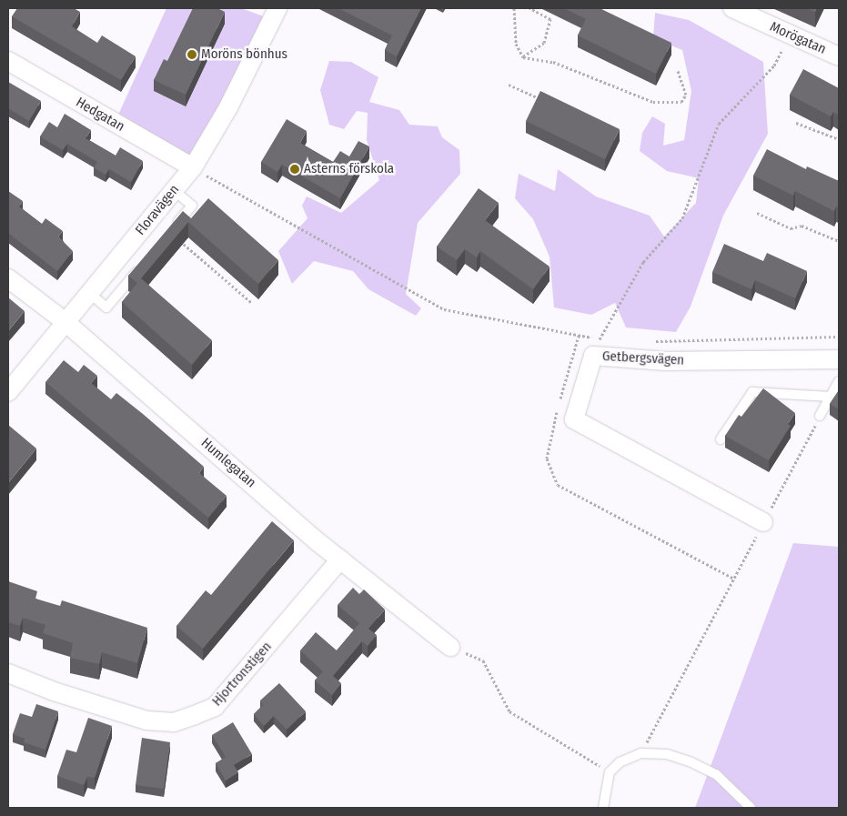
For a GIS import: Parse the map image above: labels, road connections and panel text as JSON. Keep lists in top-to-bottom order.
{
  "streets": {
    "street": [
      "Morögatan",
      "Hedgatan",
      "Floravägen",
      "Getbergsvägen",
      "Humlegatan",
      "Hjortronstigen"
    ]
  },
  "crossings": [
    ["Hedgatan", "Floravägen"],
    ["Floravägen", "Humlegatan"],
    ["Humlegatan", "Hjortronstigen"]
  ],
  "places": ["Moröns bönhus", "Asterns förskola"]
}
